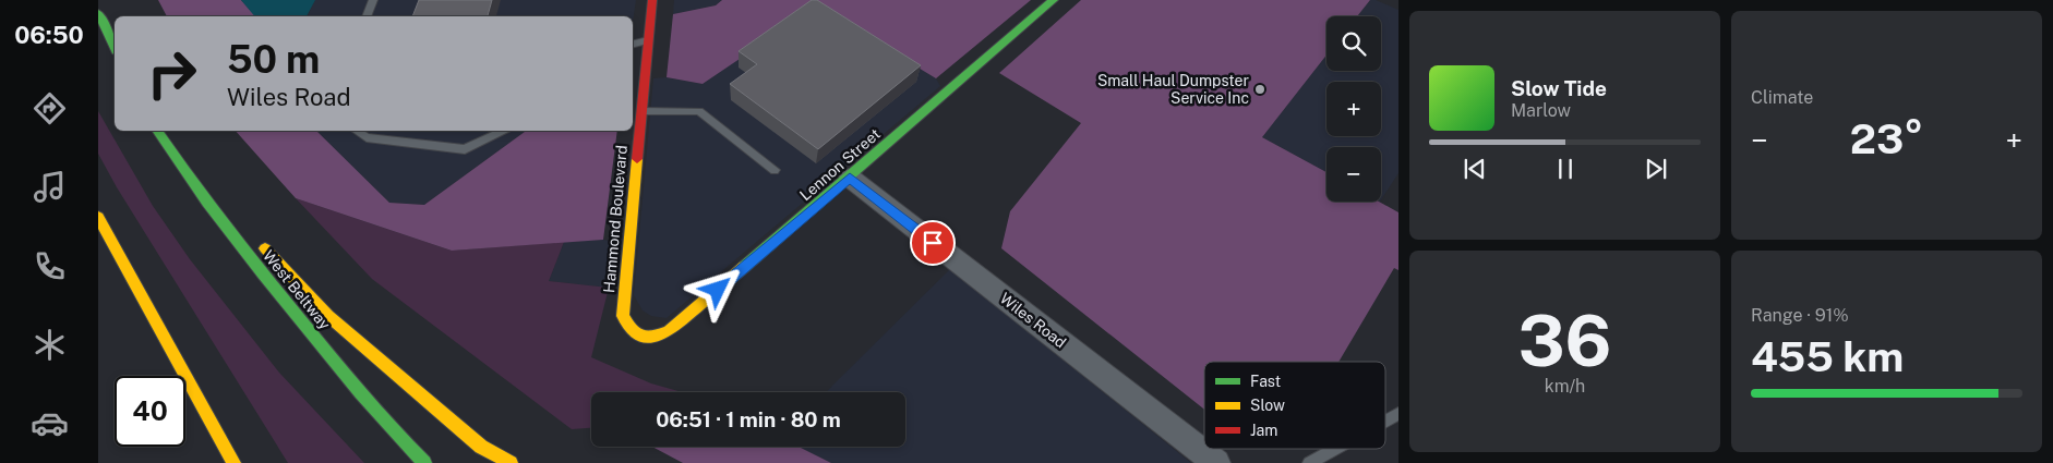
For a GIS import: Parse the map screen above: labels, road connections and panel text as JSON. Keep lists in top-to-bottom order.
{
  "streets": {
    "main road": ["Lennon Street", "Hammond Boulevard", "West Beltway"],
    "street": ["Wiles Road"]
  },
  "crossings": [
    ["Lennon Street", "Hammond Boulevard"],
    ["Lennon Street", "Wiles Road"]
  ],
  "places": ["Small Haul Dumpster Service Inc"],
  "legend": ["Fast", "Slow", "Jam"],
  "page": {
    "tabs": "06:50",
    "tile": [
      "Climate",
      ["36", "km/h"],
      ["Range · 91%", "455 km"]
    ],
    "map_buttons": ["+", "−"],
    "turn": ["50 m", "Wiles Road"],
    "song": ["Slow Tide", "Marlow"],
    "heat": ["−", "23°", "+"],
    "limit": "40",
    "trip": "06:51 · 1 min · 80 m"
  }
}
